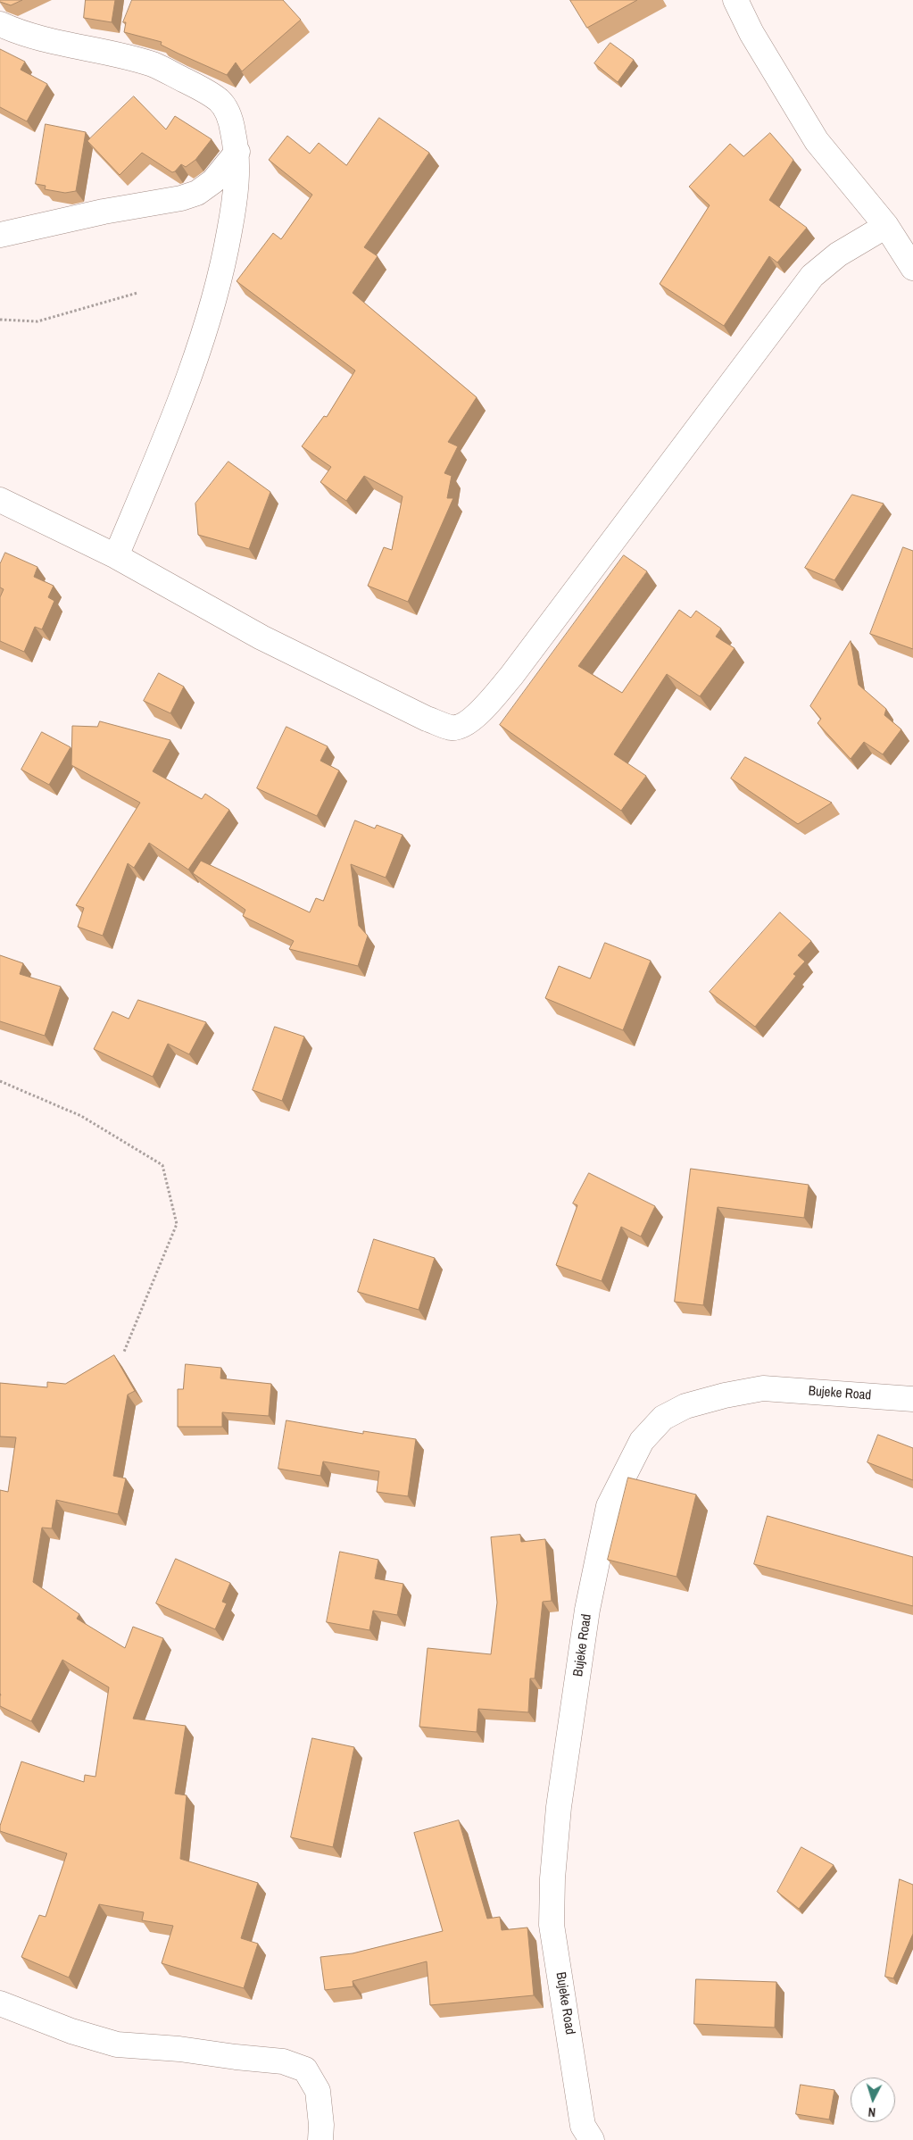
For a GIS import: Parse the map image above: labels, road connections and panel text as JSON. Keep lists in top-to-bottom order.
{
  "streets": {
    "street": ["Bujeke Road"]
  },
  "north": "bottom"
}
